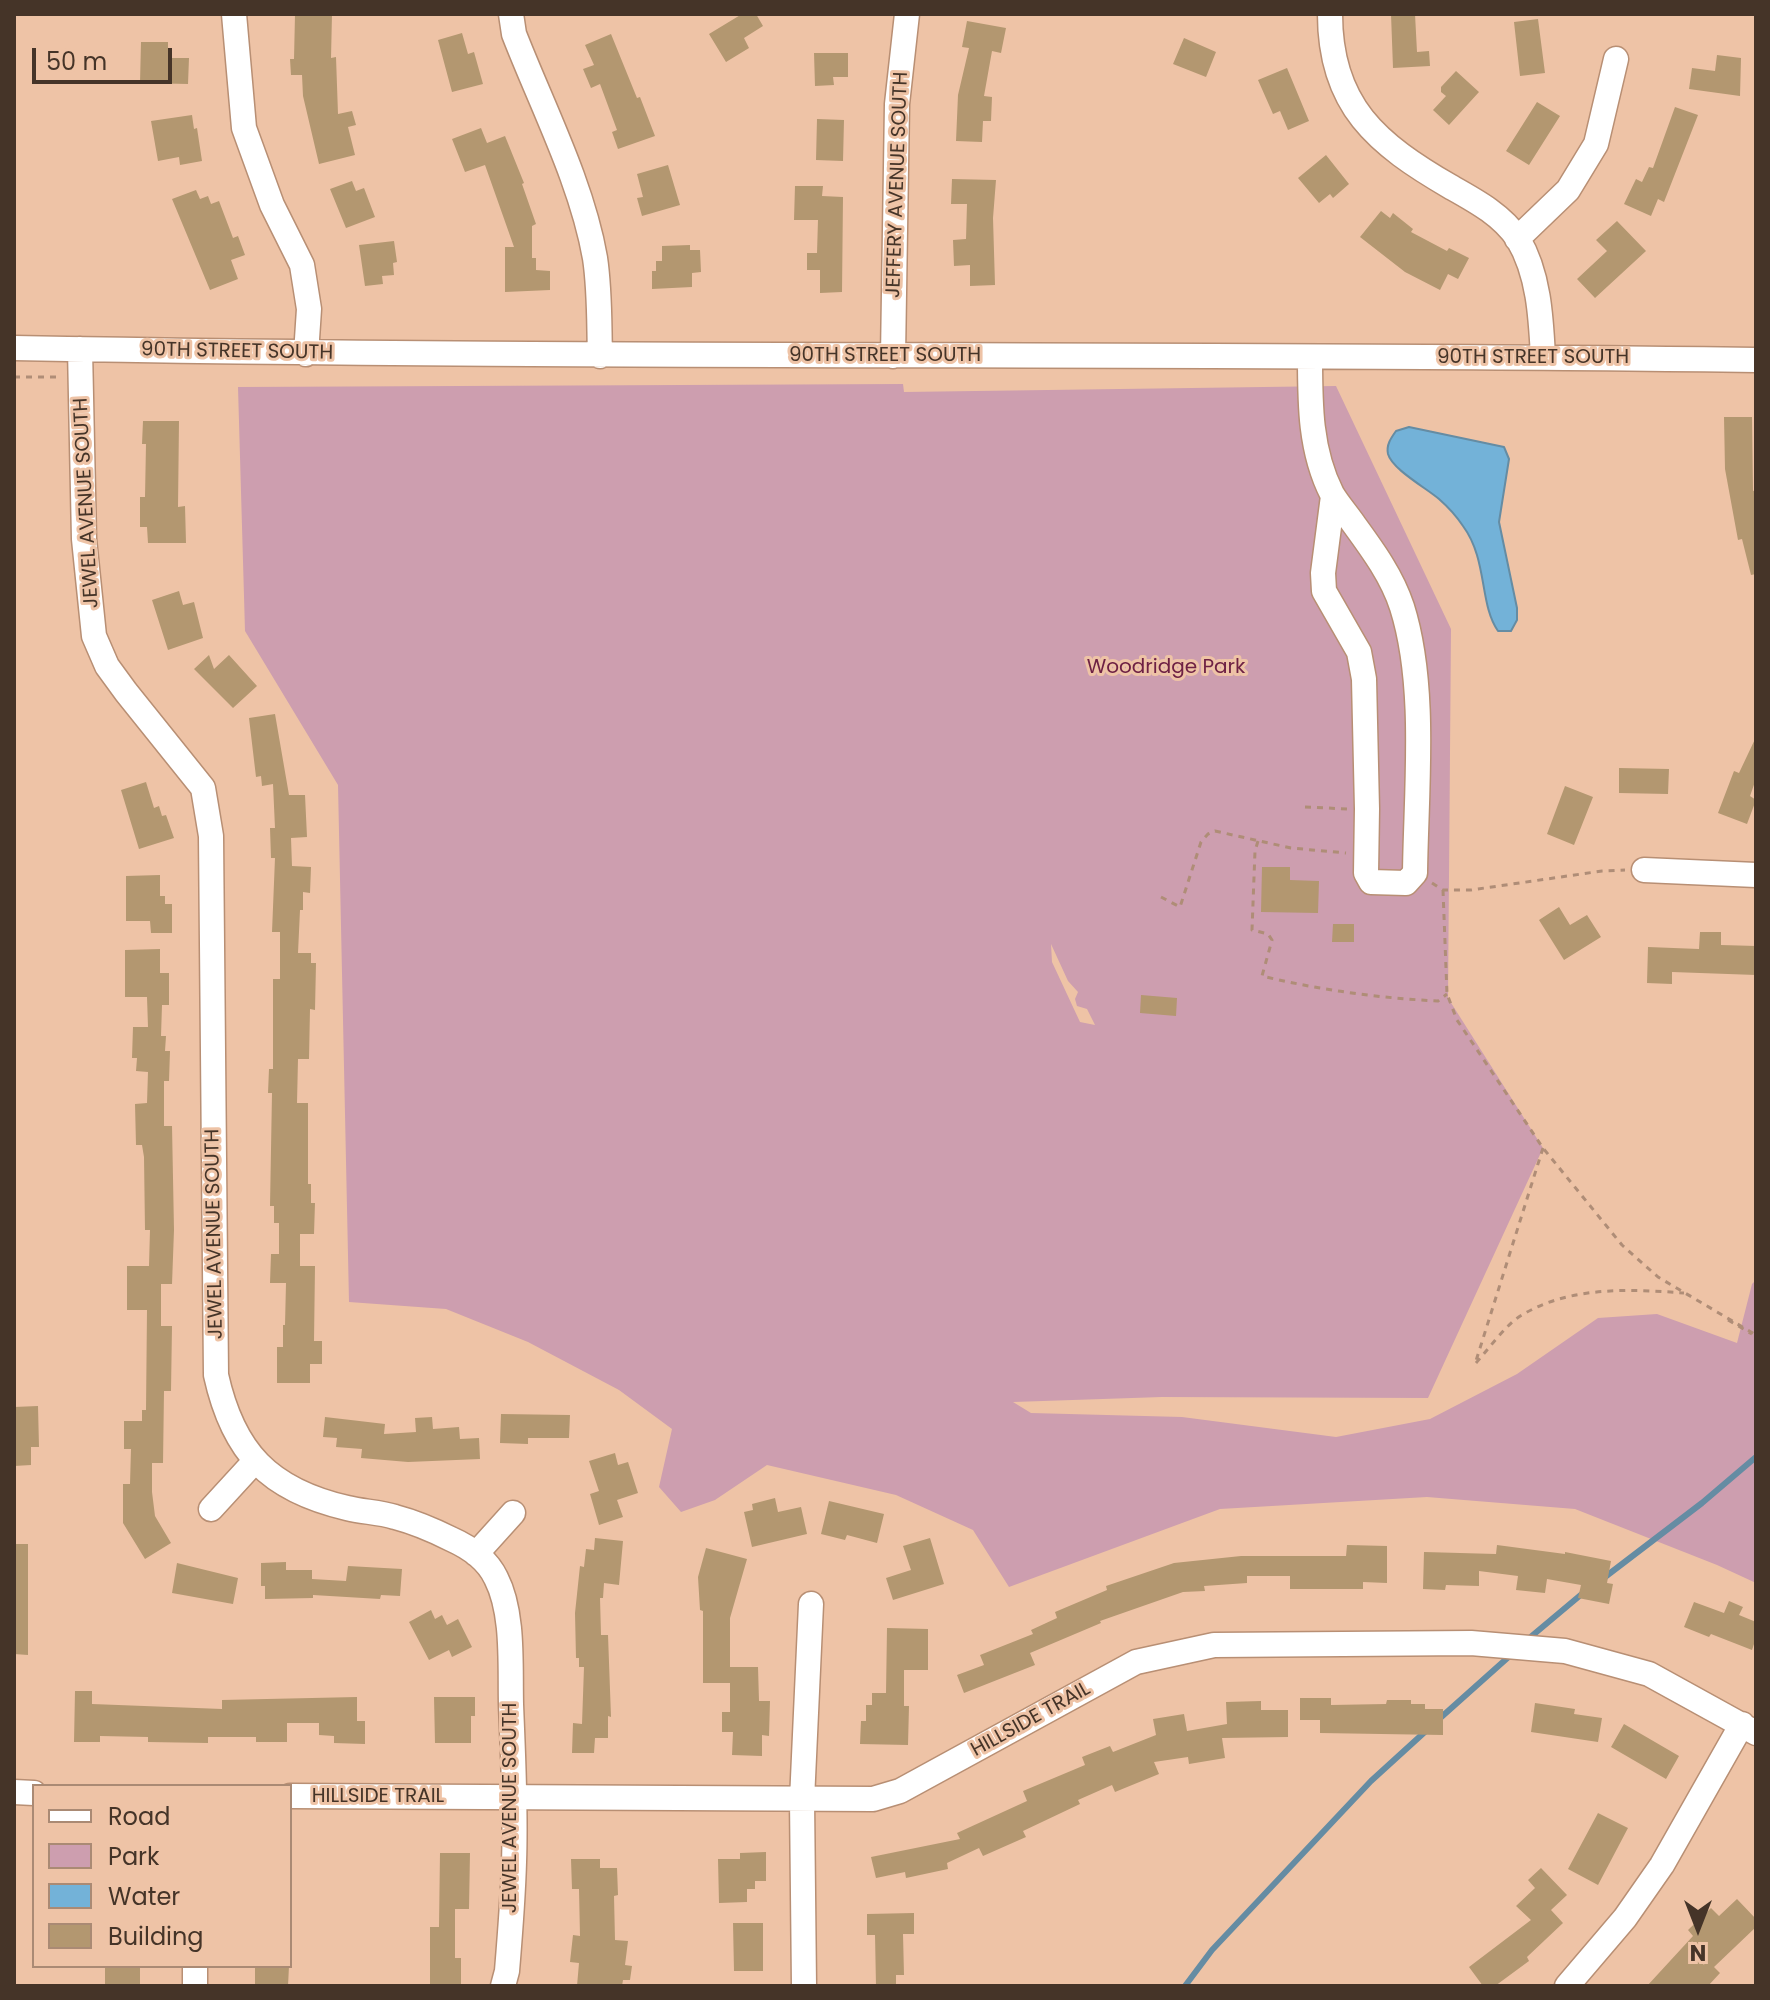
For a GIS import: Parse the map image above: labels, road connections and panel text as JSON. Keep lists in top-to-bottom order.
{
  "streets": {
    "street": [
      "JEFFERY AVENUE SOUTH",
      "90TH STREET SOUTH",
      "JEWEL AVENUE SOUTH",
      "HILLSIDE TRAIL"
    ]
  },
  "crossings": [
    ["JEFFERY AVENUE SOUTH", "90TH STREET SOUTH"],
    ["90TH STREET SOUTH", "JEWEL AVENUE SOUTH"],
    ["JEWEL AVENUE SOUTH", "HILLSIDE TRAIL"]
  ],
  "parks": ["Woodridge Park"],
  "legend": [
    "Road",
    "Park",
    "Water",
    "Building"
  ],
  "scale_bar": "50 m",
  "north": "bottom"
}
